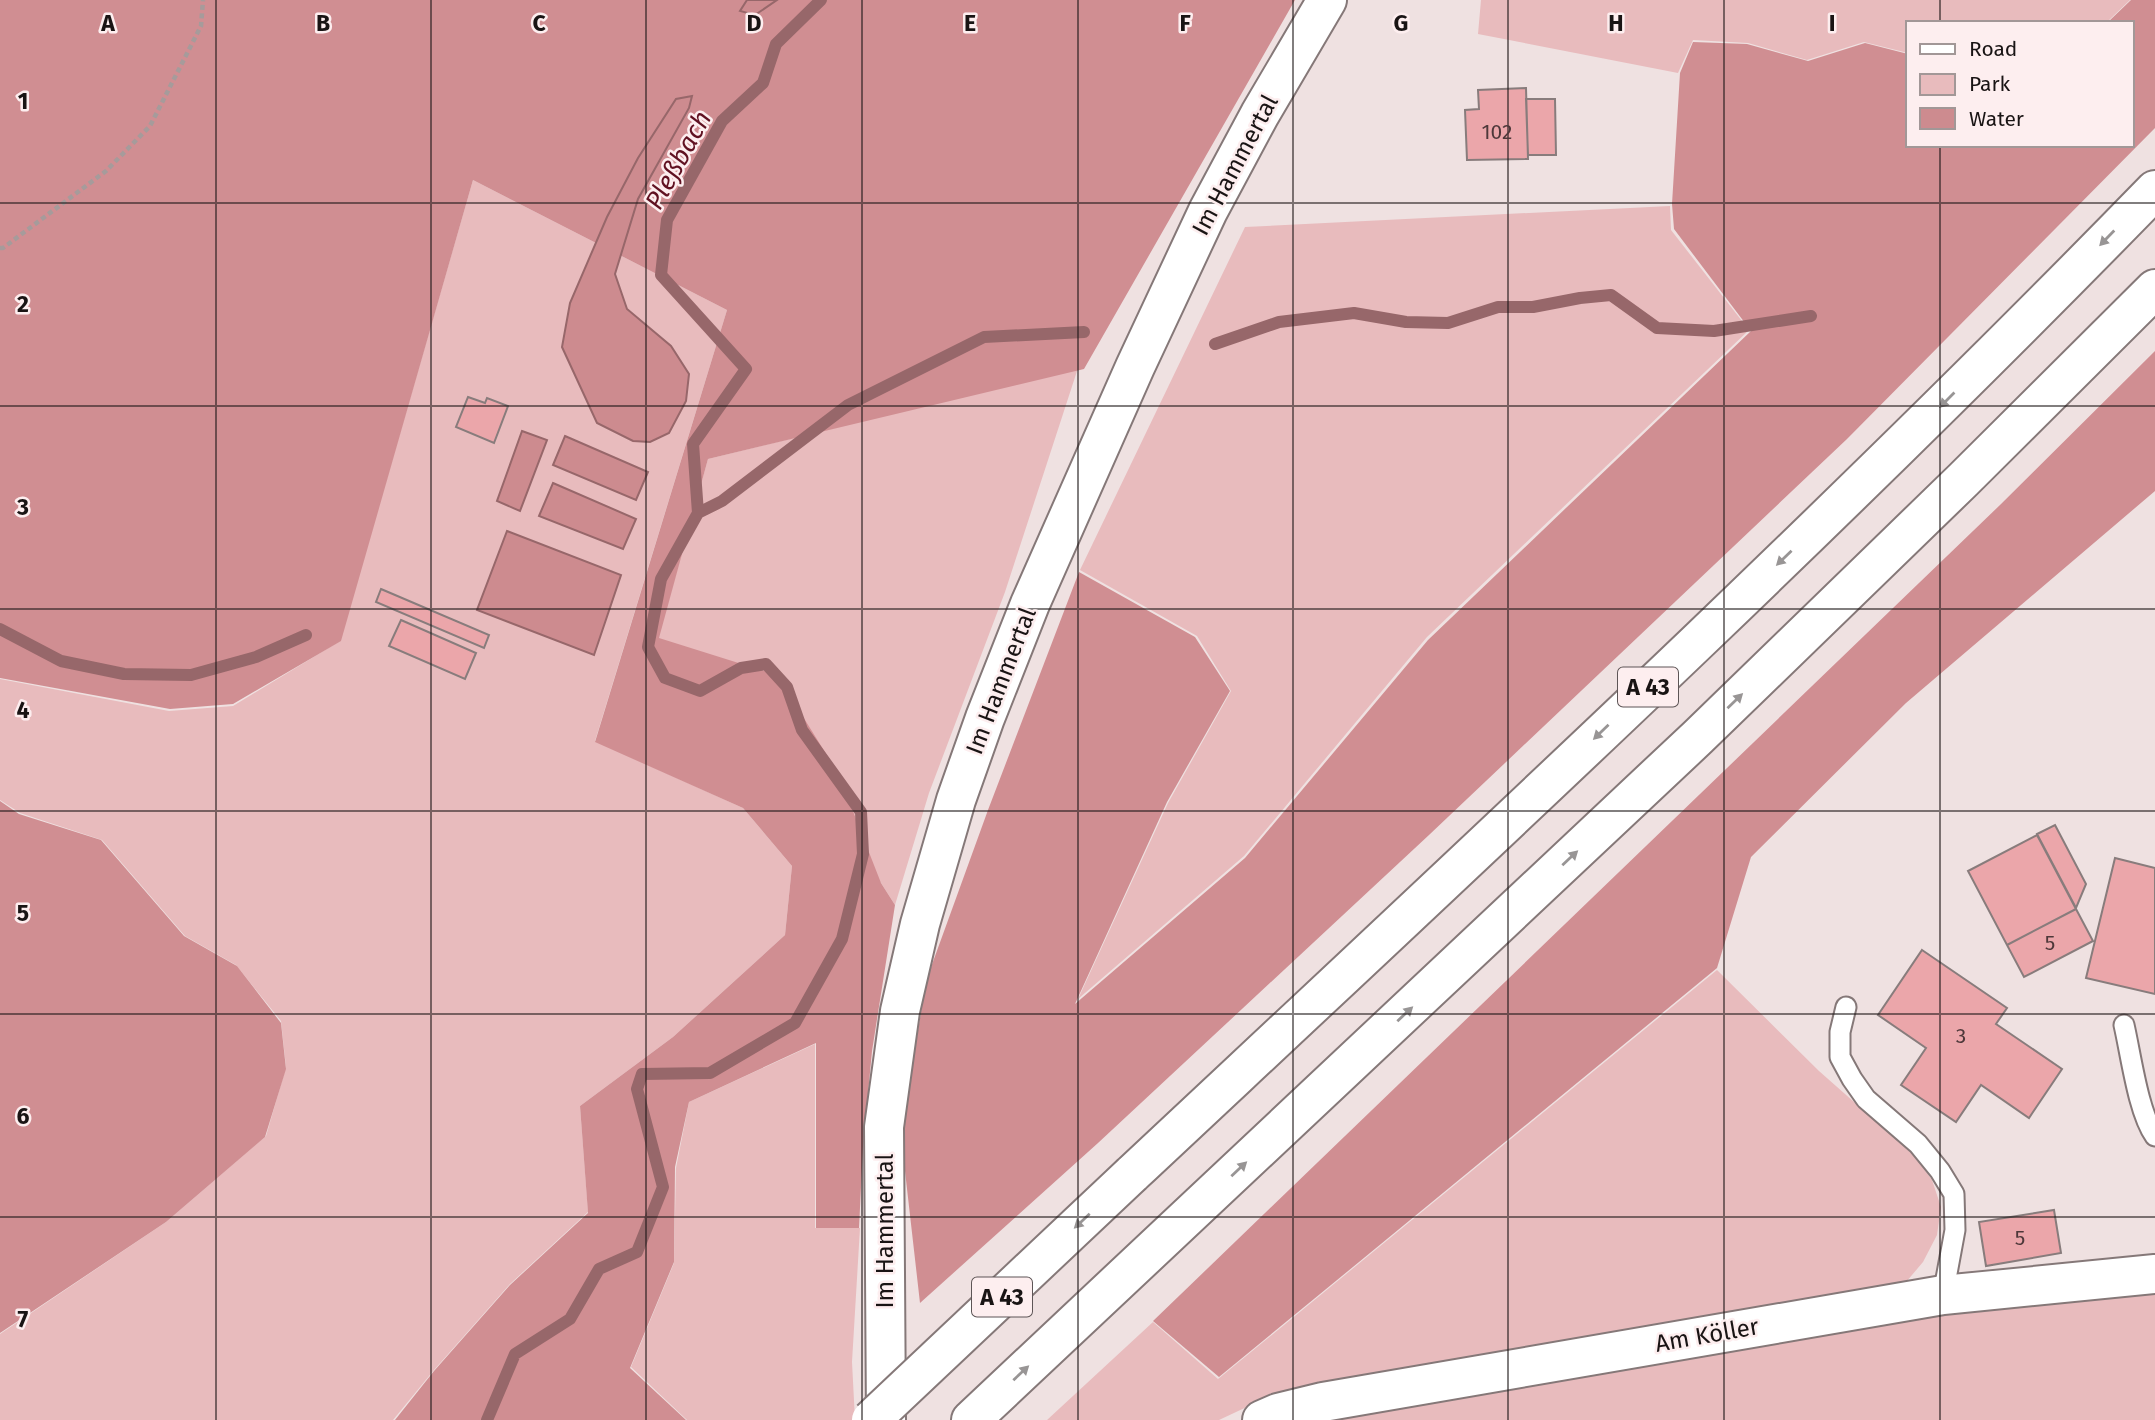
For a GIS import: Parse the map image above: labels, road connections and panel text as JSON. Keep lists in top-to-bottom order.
{
  "streets": {
    "main road": ["Im Hammertal", "A 43", "Am Köller"]
  },
  "water": ["Pleßbach"],
  "house_numbers": [
    "102",
    "5",
    "3",
    "5"
  ],
  "legend": ["Road", "Park", "Water"],
  "grid": {
    "columns": [
      "A",
      "B",
      "C",
      "D",
      "E",
      "F",
      "G",
      "H",
      "I"
    ],
    "rows": [
      "1",
      "2",
      "3",
      "4",
      "5",
      "6",
      "7"
    ]
  }
}
